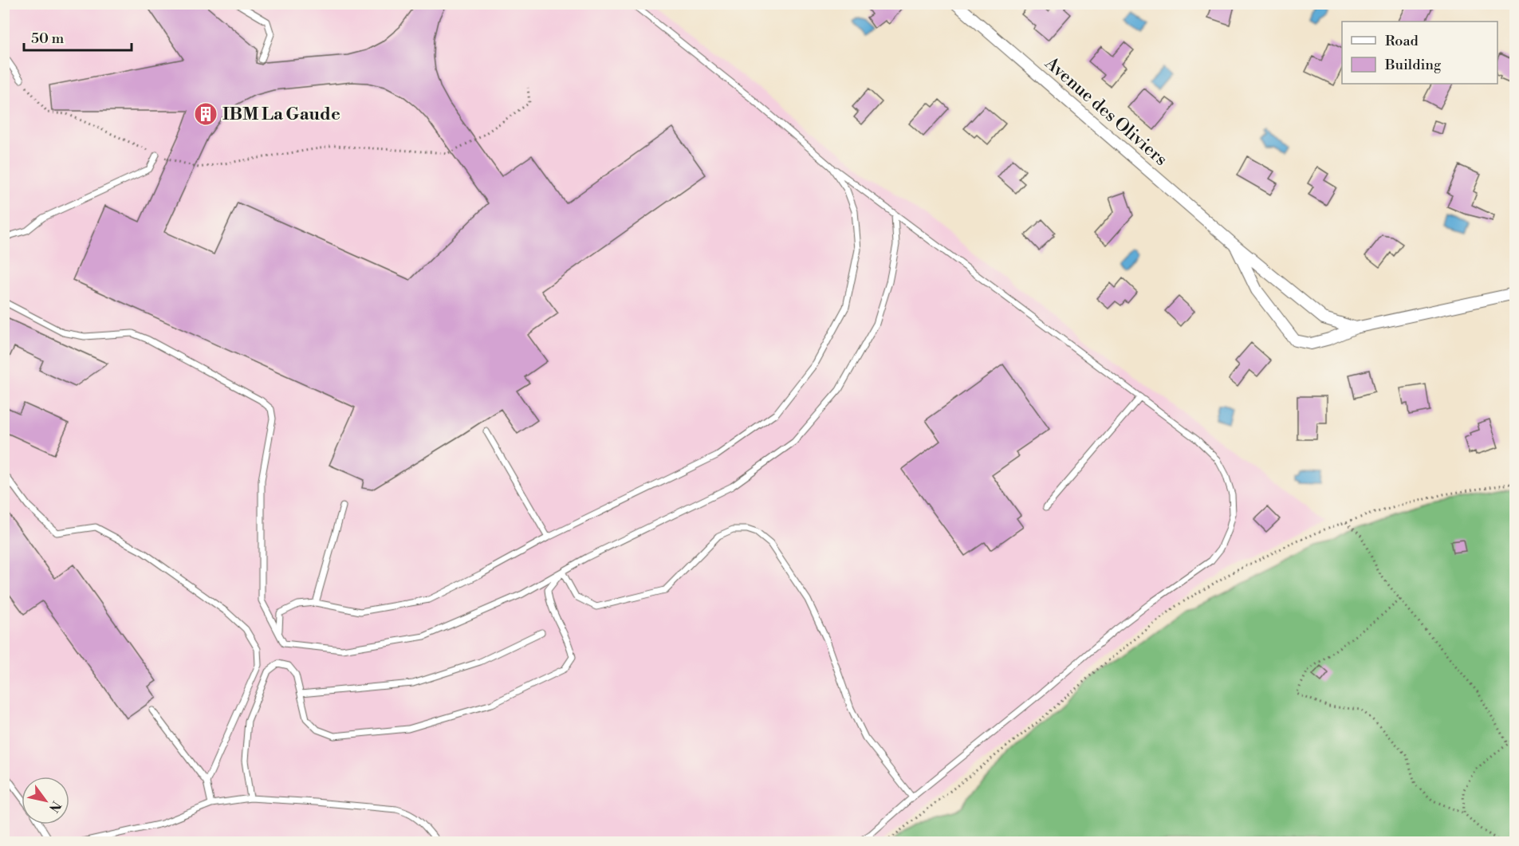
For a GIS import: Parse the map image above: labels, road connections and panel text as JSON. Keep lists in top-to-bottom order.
{
  "streets": {
    "street": ["Avenue des Oliviers"]
  },
  "places": {
    "building": ["IBM La Gaude"]
  },
  "legend": ["Road", "Building"],
  "scale_bar": "50 m",
  "north": "bottom right"
}
